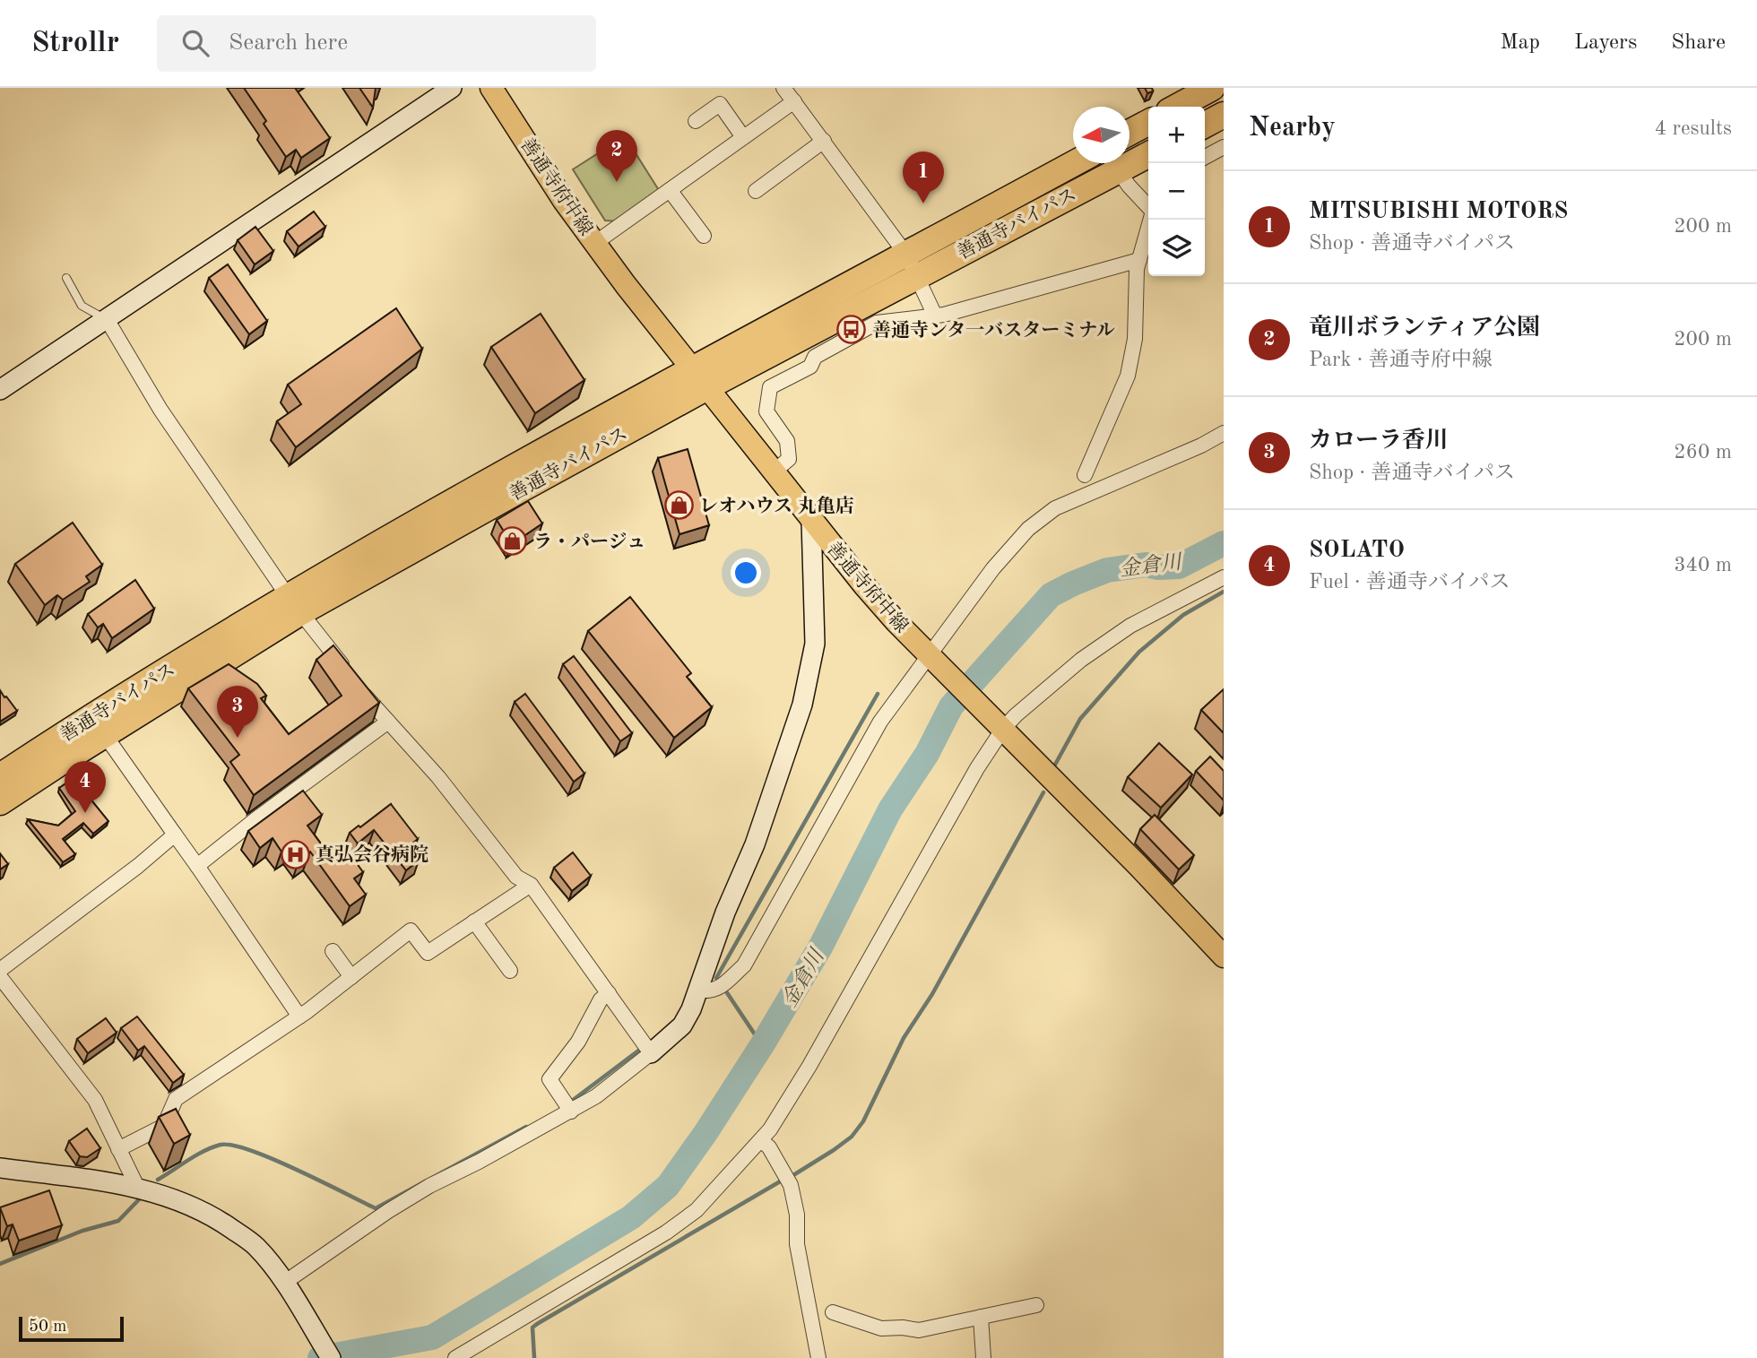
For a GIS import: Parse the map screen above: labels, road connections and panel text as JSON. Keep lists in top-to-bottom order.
{
  "streets": {
    "highway": ["善通寺バイパス"],
    "main road": ["善通寺府中線"]
  },
  "crossings": [
    ["善通寺府中線", "善通寺バイパス"]
  ],
  "water": ["金倉川"],
  "places": {
    "bus stop": ["善通寺ンタ一バスターミナル"],
    "shop": ["レオハウス 丸亀店", "ラ・パージュ"],
    "hospital": ["真弘会谷病院"]
  },
  "scale_bar": "50 m",
  "north": "left",
  "page": {
    "header": "Strollr",
    "search": "Search here",
    "nav": ["Map", "Layers", "Share"],
    "heading": ["Nearby", "4 results"],
    "map_buttons": ["+", "−"],
    "pins": [
      "2",
      "1",
      "3",
      "4"
    ],
    "list": [
      {
        "mark": "1",
        "name": "MITSUBISHI MOTORS",
        "note": "Shop · 善通寺バイパス",
        "value": "200 m"
      },
      {
        "mark": "2",
        "name": "竜川ボランティア公園",
        "note": "Park · 善通寺府中線",
        "value": "200 m"
      },
      {
        "mark": "3",
        "name": "カローラ香川",
        "note": "Shop · 善通寺バイパス",
        "value": "260 m"
      },
      {
        "mark": "4",
        "name": "SOLATO",
        "note": "Fuel · 善通寺バイパス",
        "value": "340 m"
      }
    ],
    "scale": "50 m"
  }
}
